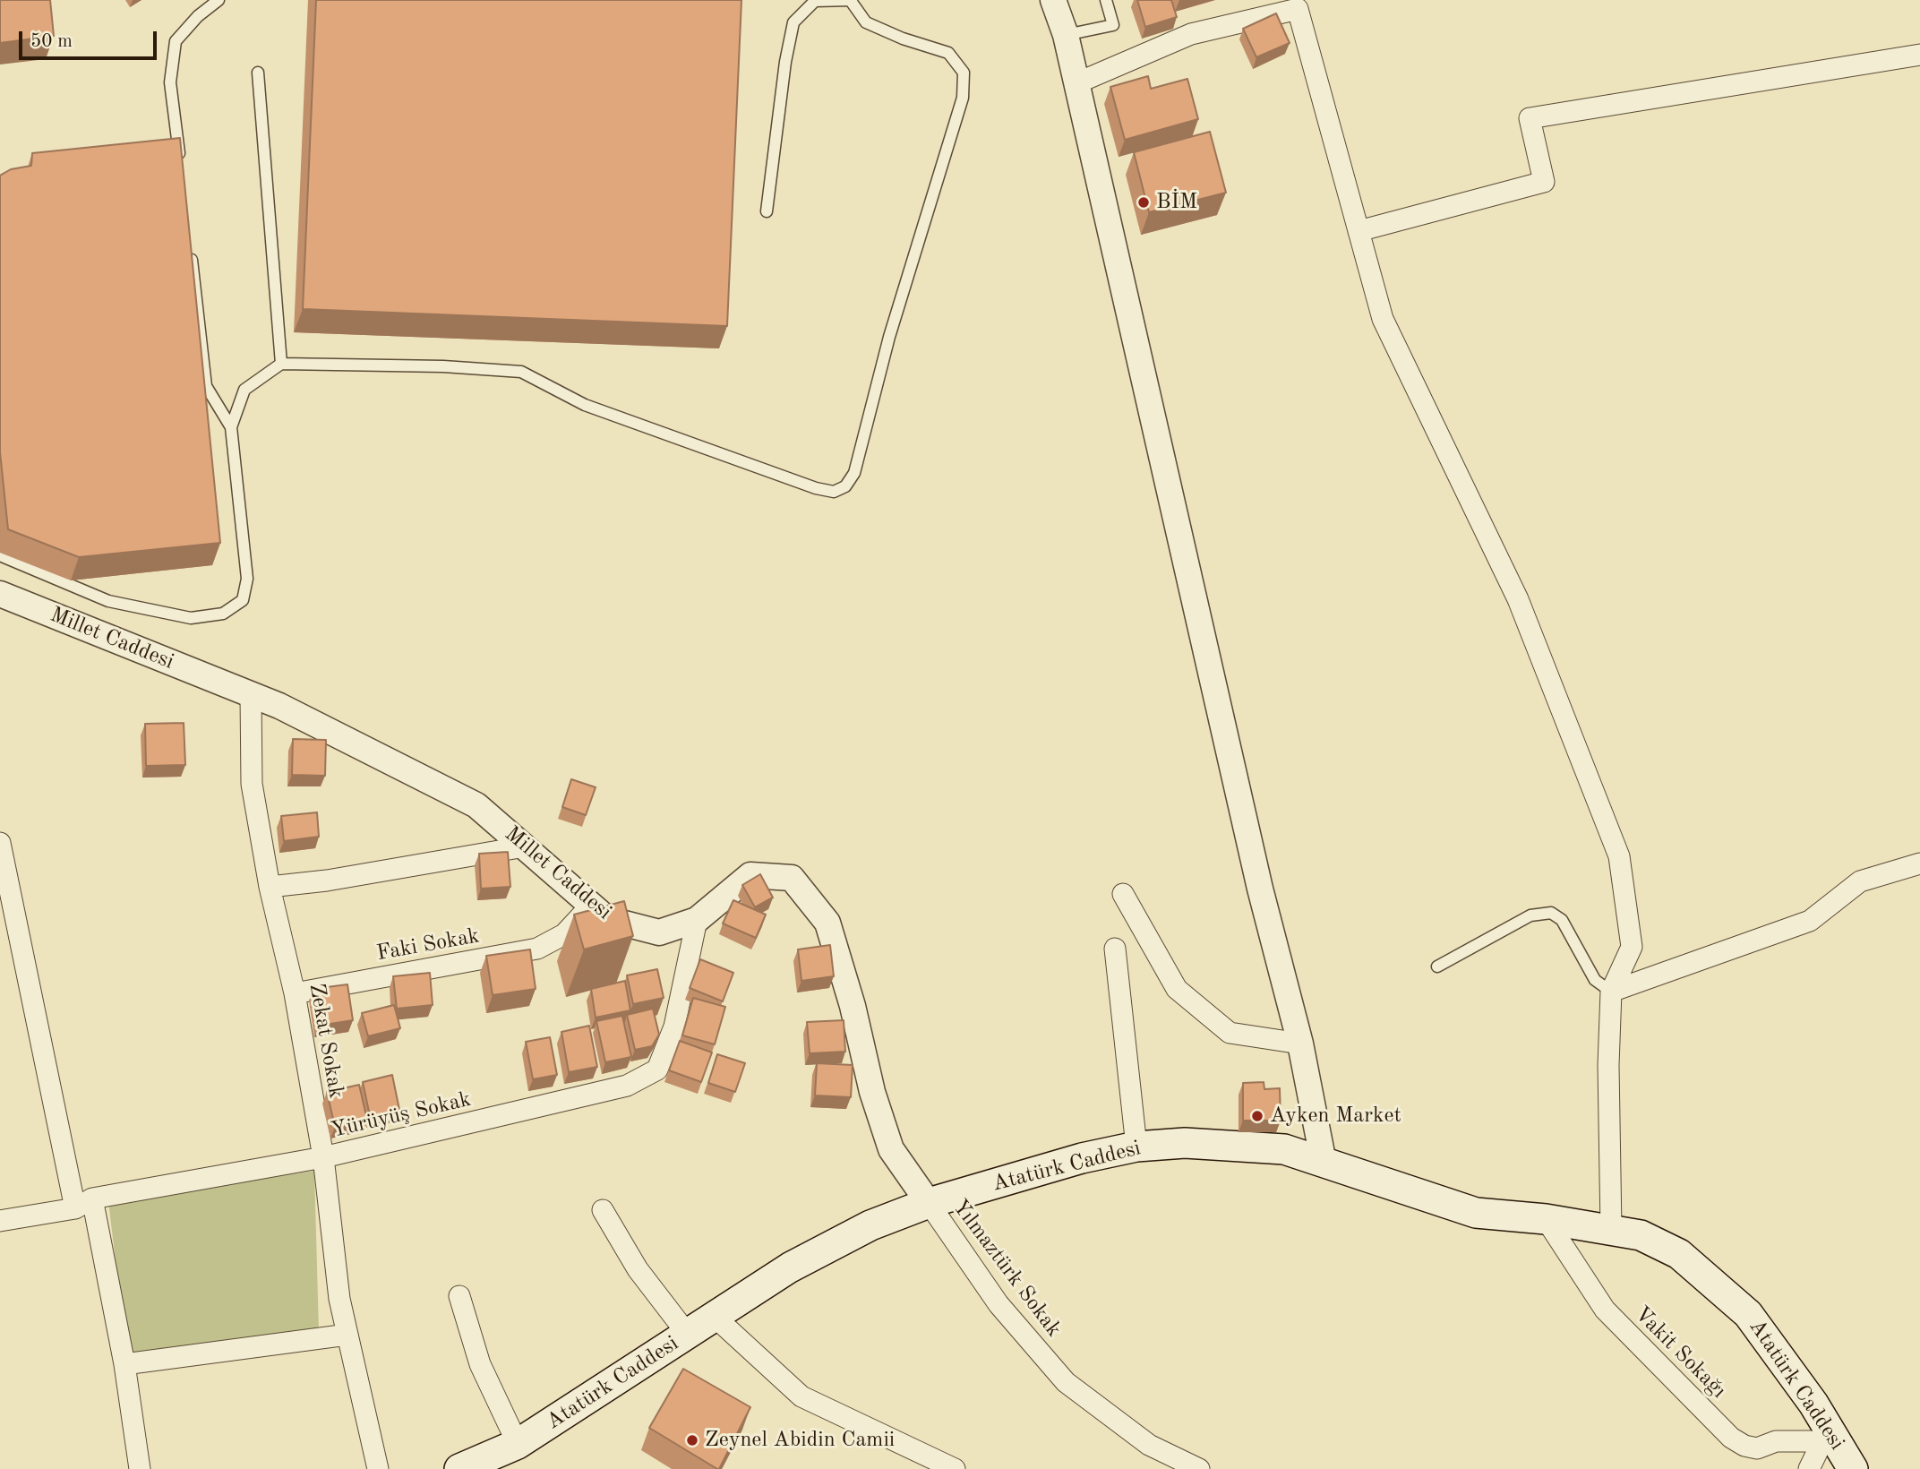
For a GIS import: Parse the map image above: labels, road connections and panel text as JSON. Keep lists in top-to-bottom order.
{
  "streets": {
    "main road": ["Atatürk Caddesi"],
    "street": [
      "Millet Caddesi",
      "Faki Sokak",
      "Zekat Sokak",
      "Yürüyüş Sokak",
      "Yılmaztürk Sokak",
      "Vakit Sokağı"
    ]
  },
  "crossings": [
    ["Millet Caddesi", "Faki Sokak"],
    ["Millet Caddesi", "Zekat Sokak"],
    ["Millet Caddesi", "Yürüyüş Sokak"],
    ["Millet Caddesi", "Atatürk Caddesi"],
    ["Millet Caddesi", "Yılmaztürk Sokak"],
    ["Faki Sokak", "Zekat Sokak"],
    ["Zekat Sokak", "Yürüyüş Sokak"],
    ["Atatürk Caddesi", "Yılmaztürk Sokak"],
    ["Atatürk Caddesi", "Vakit Sokağı"]
  ],
  "places": ["BİM", "Ayken Market", "Zeynel Abidin Camii"],
  "scale_bar": "50 m"
}
